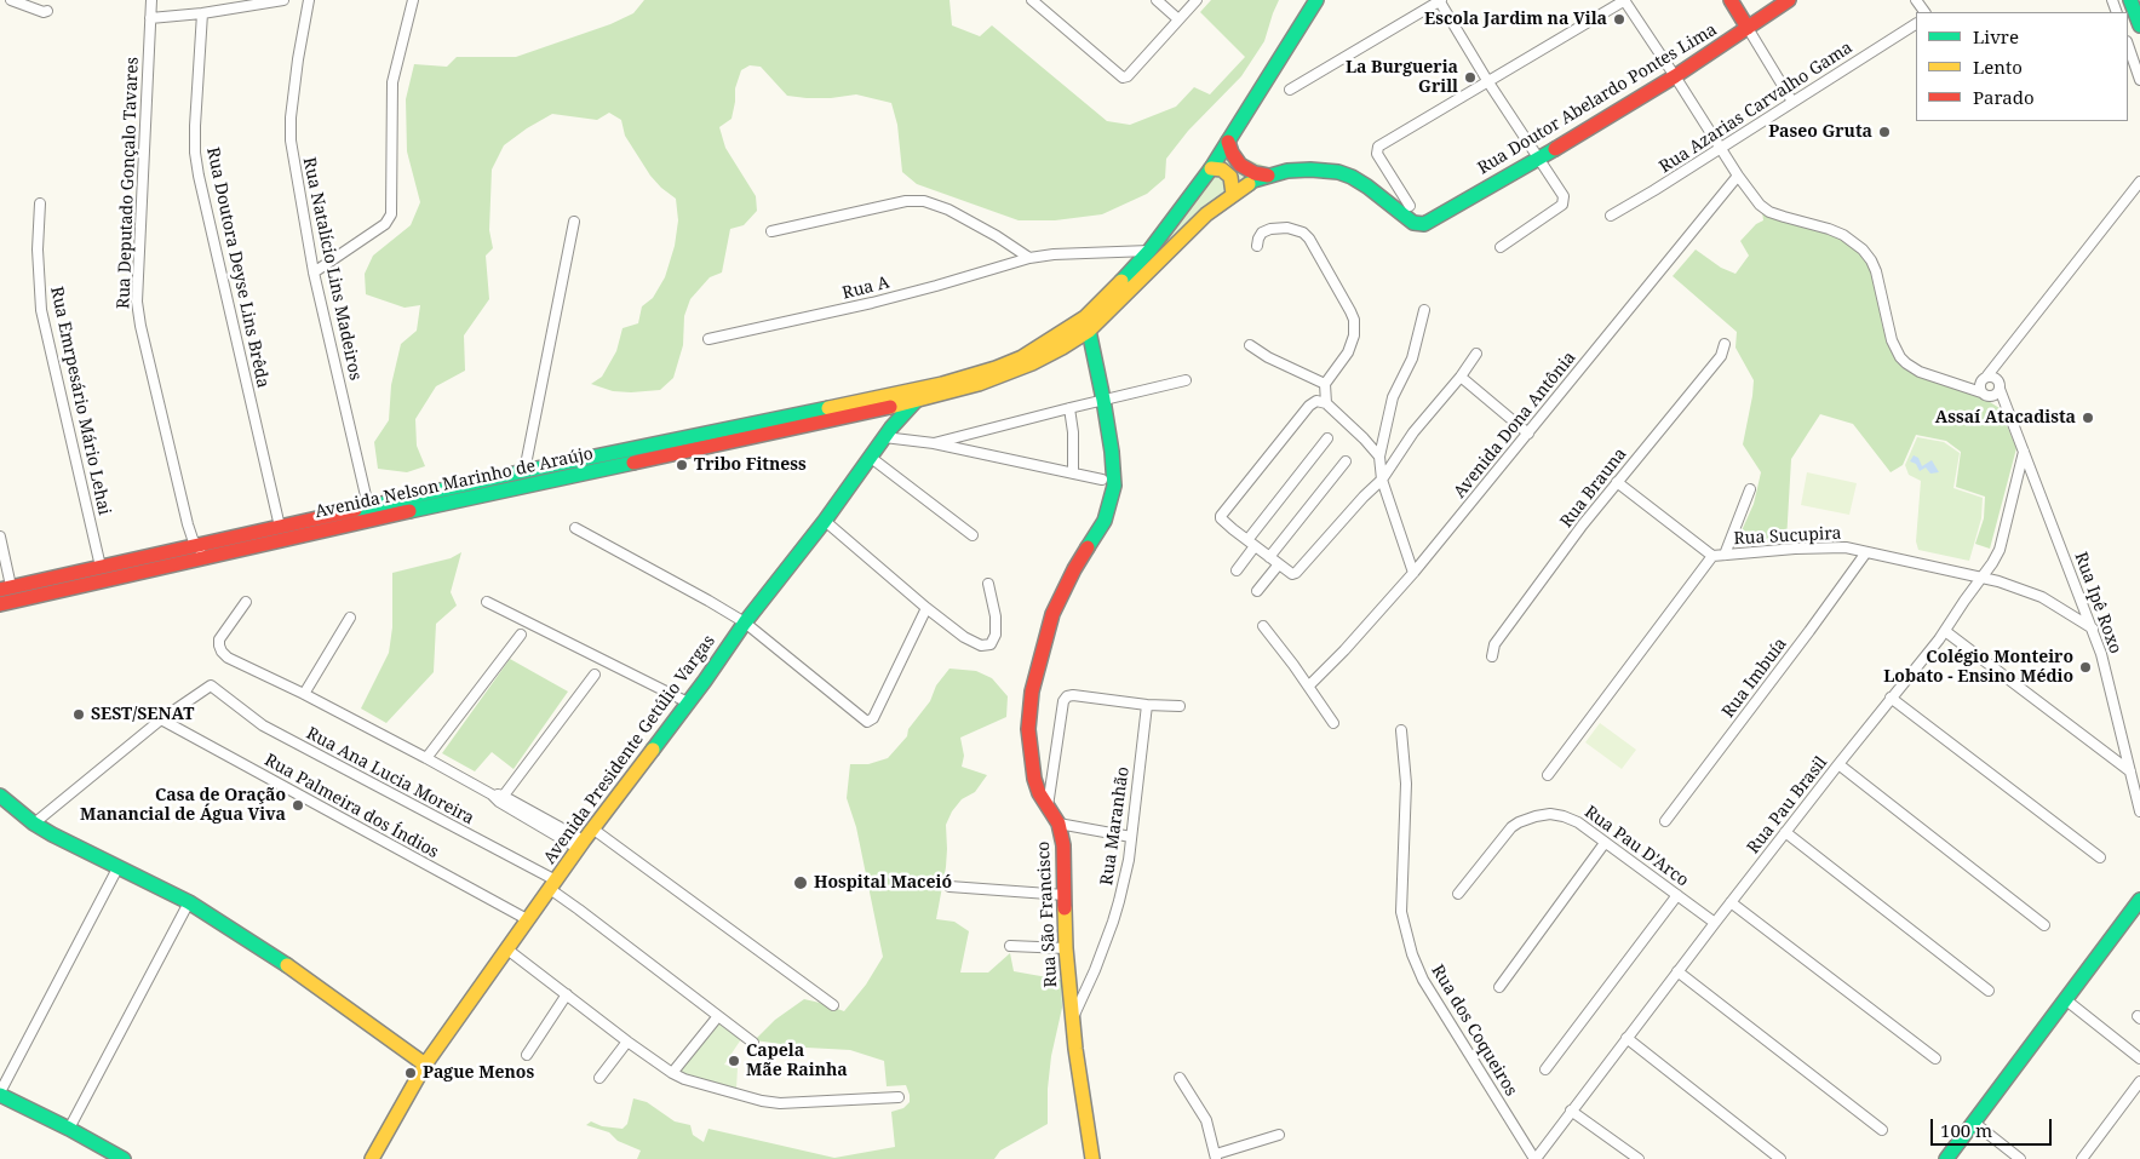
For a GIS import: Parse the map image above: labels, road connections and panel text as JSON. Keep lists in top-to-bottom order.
{
  "streets": {
    "main road": [
      "Rua Doutor Abelardo Pontes Lima",
      "Avenida Nelson Marinho de Araújo",
      "Avenida Presidente Getúlio Vargas",
      "Rua São Francisco"
    ],
    "street": [
      "Rua Azarias Carvalho Gama",
      "Rua Deputado Gonçalo Tavares",
      "Rua Doutora Deyse Lins Brêda",
      "Rua Natalício Lins Madeiros",
      "Rua A",
      "Rua Emrpesário Mário Lehai",
      "Avenida Dona Antônia",
      "Rua Brauna",
      "Rua Sucupira",
      "Rua Ipê Roxo",
      "Rua Imbuía",
      "Rua Ana Lucia Moreira",
      "Rua Pau Brasil",
      "Rua Palmeira dos Índios",
      "Rua Maranhão",
      "Rua Pau D'Arco",
      "Rua dos Coqueiros"
    ]
  },
  "crossings": [
    ["Rua Deputado Gonçalo Tavares", "Avenida Nelson Marinho de Araújo"],
    ["Rua Doutora Deyse Lins Brêda", "Avenida Nelson Marinho de Araújo"],
    ["Rua Natalício Lins Madeiros", "Avenida Nelson Marinho de Araújo"],
    ["Avenida Nelson Marinho de Araújo", "Avenida Presidente Getúlio Vargas"],
    ["Avenida Nelson Marinho de Araújo", "Rua São Francisco"],
    ["Rua Brauna", "Rua Sucupira"],
    ["Rua Sucupira", "Rua Ipê Roxo"],
    ["Rua Sucupira", "Rua Imbuía"],
    ["Rua Sucupira", "Rua Pau Brasil"],
    ["Rua Ipê Roxo", "Rua Pau Brasil"],
    ["Avenida Presidente Getúlio Vargas", "Rua Ana Lucia Moreira"],
    ["Avenida Presidente Getúlio Vargas", "Rua Palmeira dos Índios"],
    ["Rua Ana Lucia Moreira", "Rua Palmeira dos Índios"],
    ["Rua Pau Brasil", "Rua Pau D'Arco"],
    ["Rua Pau Brasil", "Rua dos Coqueiros"],
    ["Rua Maranhão", "Rua São Francisco"]
  ],
  "places": [
    "Escola Jardim na Vila",
    "La Burgueria Grill",
    "Paseo Gruta",
    "Assaí Atacadista",
    "Tribo Fitness",
    "Colégio Monteiro Lobato - Ensino Médio",
    "SEST/SENAT",
    "Casa de Oração Manancial de Água Viva",
    "Hospital Maceió",
    "Capela Mãe Rainha",
    "Pague Menos"
  ],
  "legend": ["Livre", "Lento", "Parado"],
  "scale_bar": "100 m"
}
